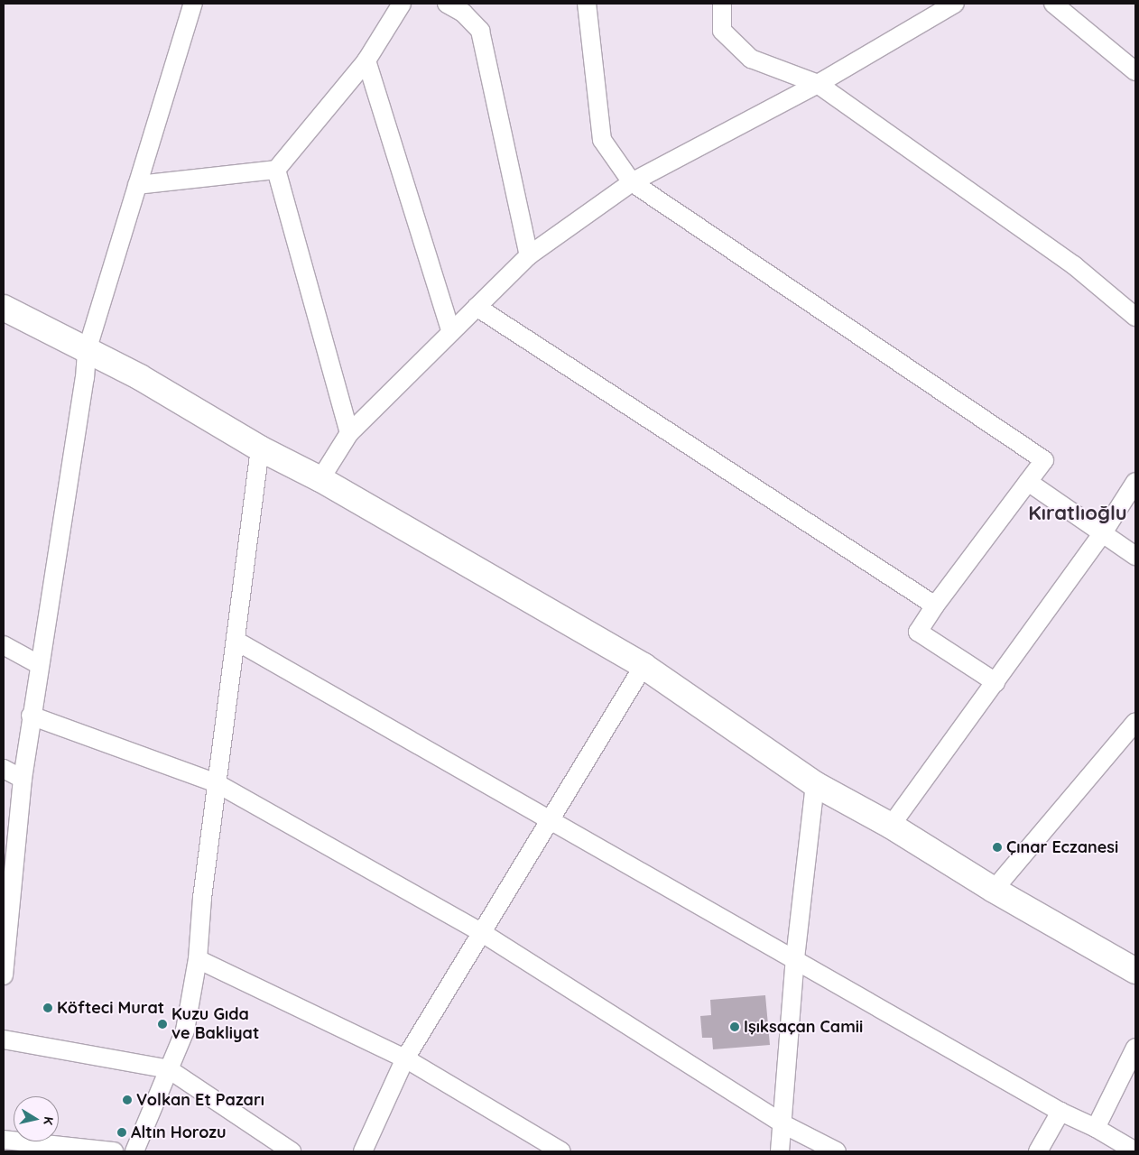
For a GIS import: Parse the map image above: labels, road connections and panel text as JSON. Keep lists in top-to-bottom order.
{
  "districts": ["Kıratlıoğlu"],
  "places": [
    "Çınar Eczanesi",
    "Köfteci Murat",
    "Kuzu Gıda ve Bakliyat",
    "Işıksaçan Camii",
    "Volkan Et Pazarı",
    "Altın Horozu"
  ],
  "north": "right"
}
